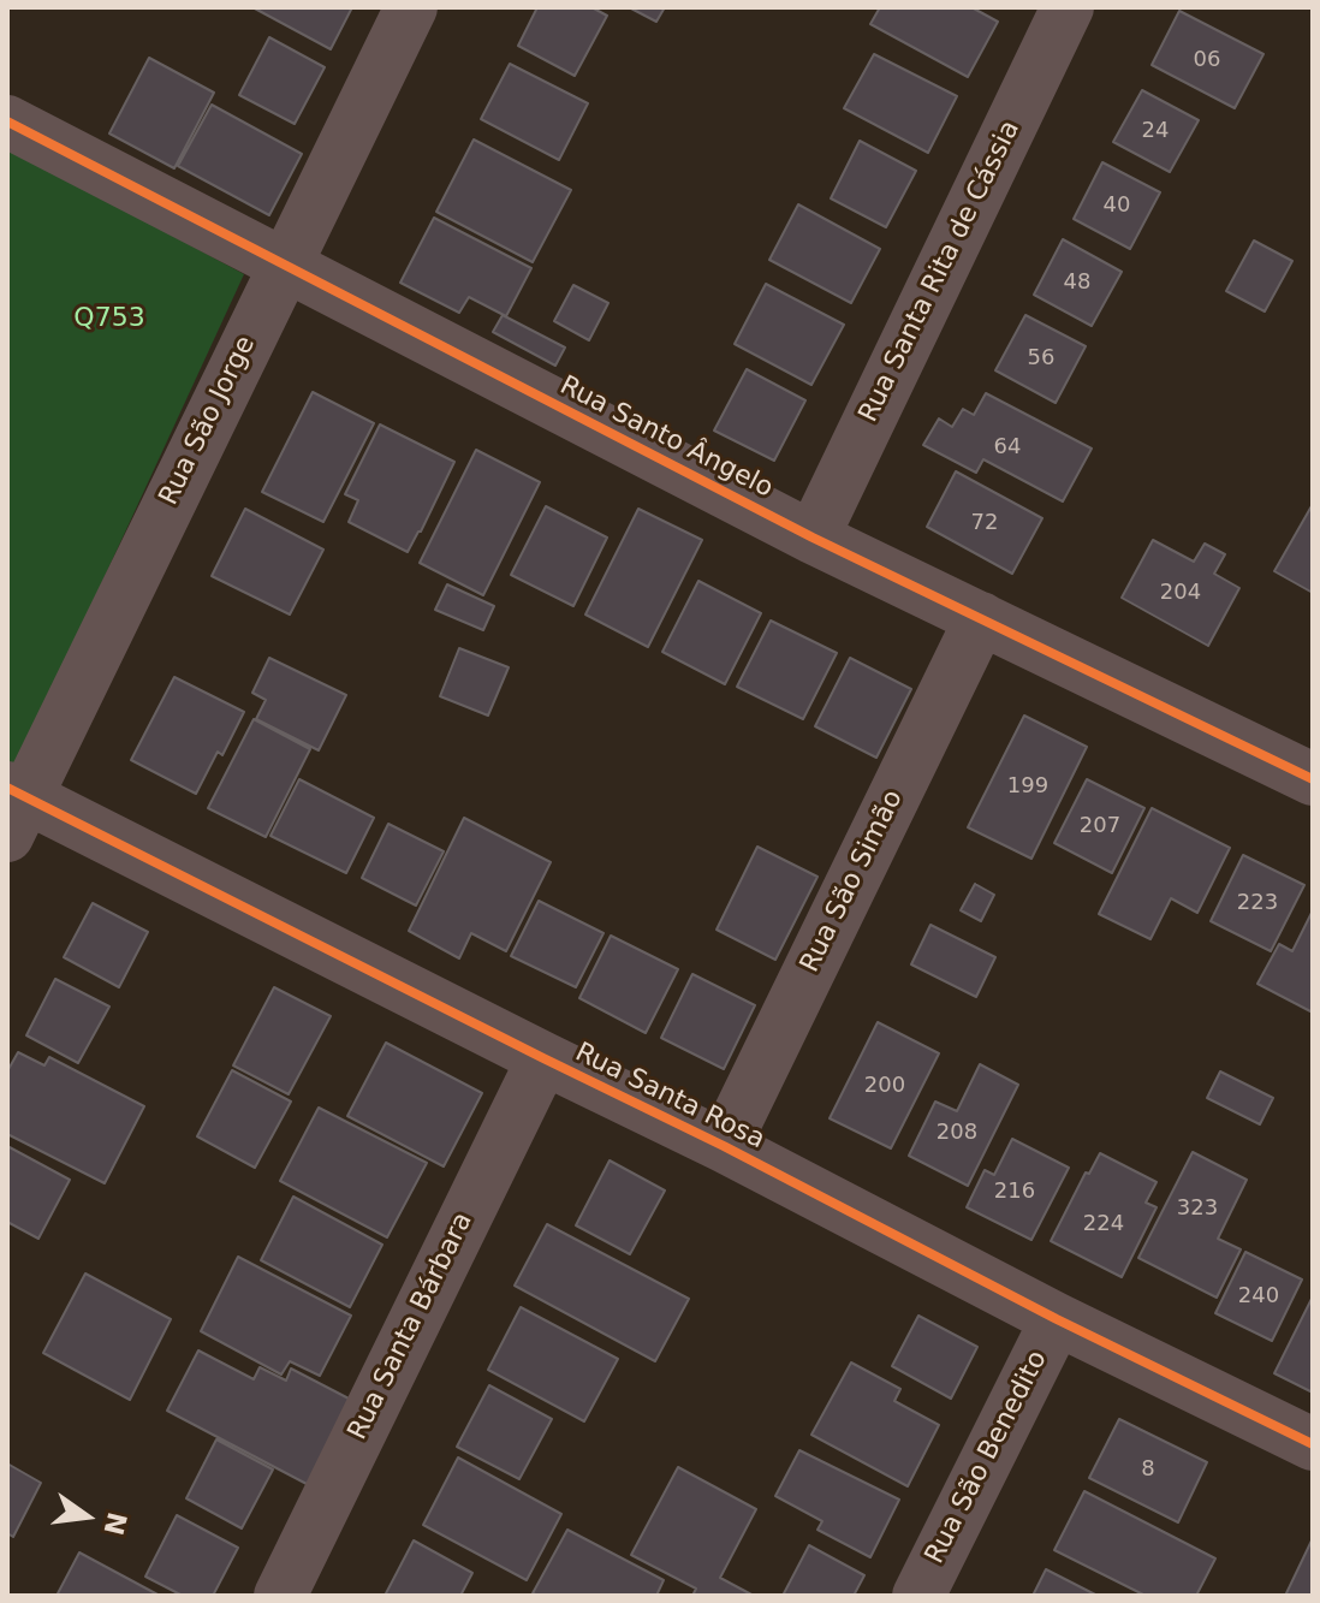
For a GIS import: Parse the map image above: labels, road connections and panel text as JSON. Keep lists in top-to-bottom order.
{
  "streets": {
    "street": [
      "Rua Santa Rita de Cássia",
      "Rua São Jorge",
      "Rua Santo Ângelo",
      "Rua São Simão",
      "Rua Santa Rosa",
      "Rua Santa Bárbara",
      "Rua São Benedito"
    ]
  },
  "crossings": [
    ["Rua Santa Rita de Cássia", "Rua Santo Ângelo"],
    ["Rua São Jorge", "Rua Santo Ângelo"],
    ["Rua São Jorge", "Rua Santa Rosa"],
    ["Rua Santo Ângelo", "Rua São Simão"],
    ["Rua São Simão", "Rua Santa Rosa"],
    ["Rua Santa Rosa", "Rua Santa Bárbara"],
    ["Rua Santa Rosa", "Rua São Benedito"]
  ],
  "parks": ["Q753"],
  "house_numbers": [
    "06",
    "24",
    "40",
    "48",
    "56",
    "64",
    "72",
    "204",
    "199",
    "207",
    "223",
    "200",
    "208",
    "216",
    "323",
    "224",
    "240",
    "8"
  ],
  "north": "right"
}
